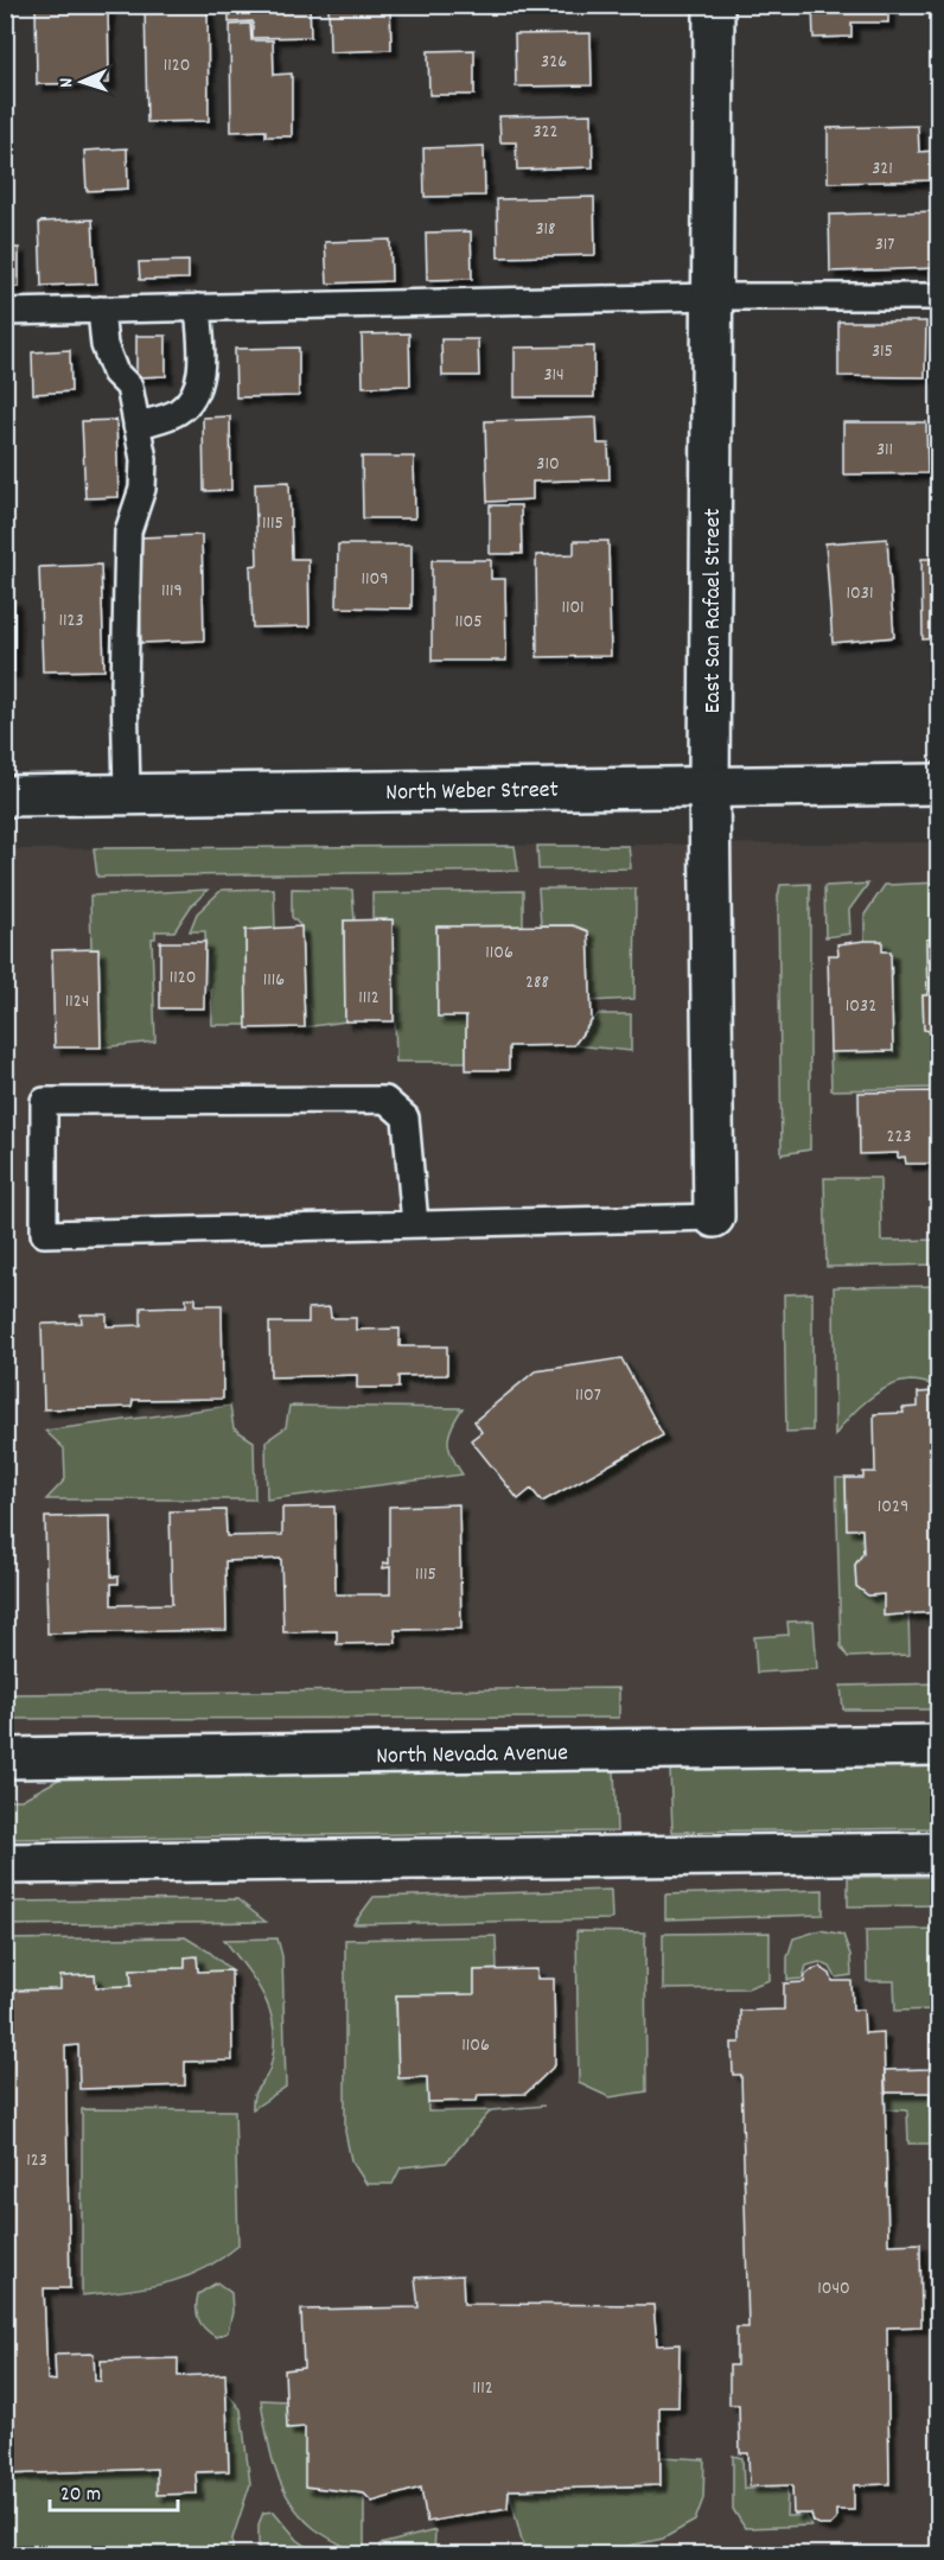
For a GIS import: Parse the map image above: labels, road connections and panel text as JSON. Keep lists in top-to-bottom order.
{
  "streets": {
    "street": ["East San Rafael Street", "North Weber Street", "North Nevada Avenue"]
  },
  "crossings": [
    ["East San Rafael Street", "North Weber Street"]
  ],
  "house_numbers": [
    "326",
    "1120",
    "322",
    "321",
    "318",
    "317",
    "315",
    "314",
    "311",
    "310",
    "1115",
    "1109",
    "1119",
    "1031",
    "1101",
    "1123",
    "1105",
    "1106",
    "1120",
    "1116",
    "288",
    "1112",
    "1124",
    "1032",
    "223",
    "1107",
    "1029",
    "1115",
    "1106",
    "123",
    "1040",
    "1112"
  ],
  "scale_bar": "20 m",
  "north": "left"
}
